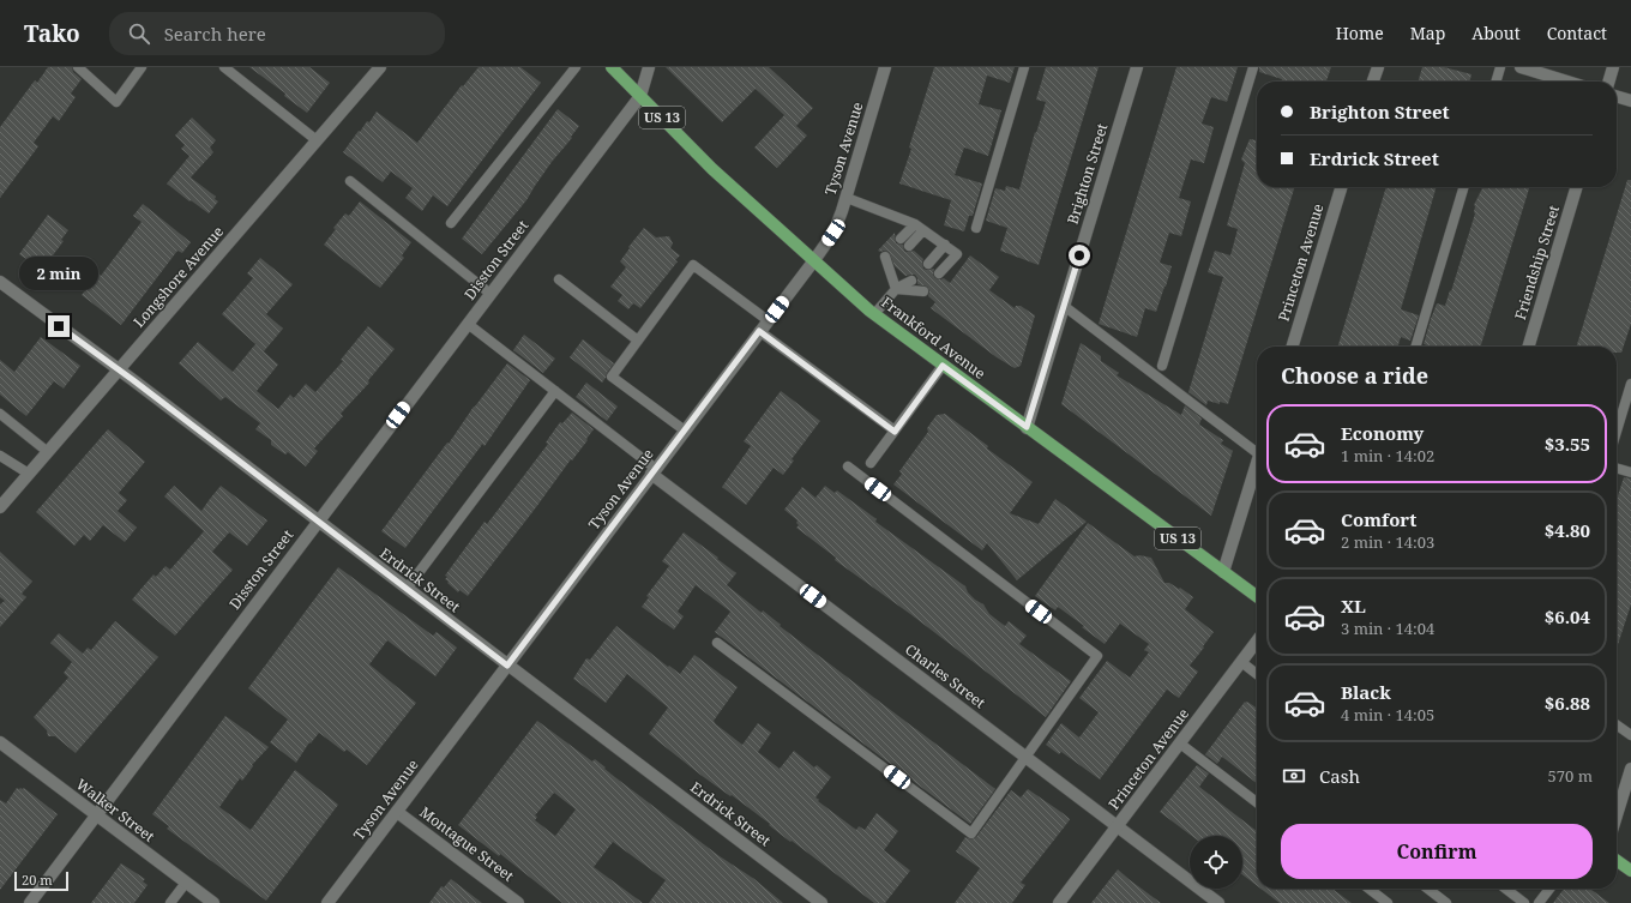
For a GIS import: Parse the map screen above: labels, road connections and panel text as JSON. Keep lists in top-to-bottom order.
{
  "streets": {
    "main road": ["US 13", "Frankford Avenue"],
    "street": [
      "Tyson Avenue",
      "Brighton Street",
      "Disston Street",
      "Princeton Avenue",
      "Friendship Street",
      "Longshore Avenue",
      "Erdrick Street",
      "Charles Street",
      "Walker Street",
      "Montague Street"
    ]
  },
  "crossings": [
    ["Tyson Avenue", "Frankford Avenue"],
    ["Tyson Avenue", "Erdrick Street"],
    ["Tyson Avenue", "Charles Street"],
    ["Tyson Avenue", "Montague Street"],
    ["Brighton Street", "Frankford Avenue"],
    ["Disston Street", "Frankford Avenue"],
    ["Disston Street", "Erdrick Street"],
    ["Disston Street", "Walker Street"],
    ["Princeton Avenue", "Charles Street"],
    ["Longshore Avenue", "Erdrick Street"]
  ],
  "scale_bar": "20 m",
  "page": {
    "header": "Tako",
    "search": "Search here",
    "nav": [
      "Home",
      "Map",
      "About",
      "Contact"
    ],
    "banner": ["Brighton Street", "Erdrick Street"],
    "bubble": "2 min",
    "heading": "Choose a ride",
    "list": [
      {
        "name": "Economy",
        "note": "1 min · 14:02",
        "value": "$3.55"
      },
      {
        "name": "Comfort",
        "note": "2 min · 14:03",
        "value": "$4.80"
      },
      {
        "name": "XL",
        "note": "3 min · 14:04",
        "value": "$6.04"
      },
      {
        "name": "Black",
        "note": "4 min · 14:05",
        "value": "$6.88"
      }
    ],
    "pay": ["Cash", "570 m"],
    "buttons": "Confirm",
    "scale": "20 m"
  }
}
